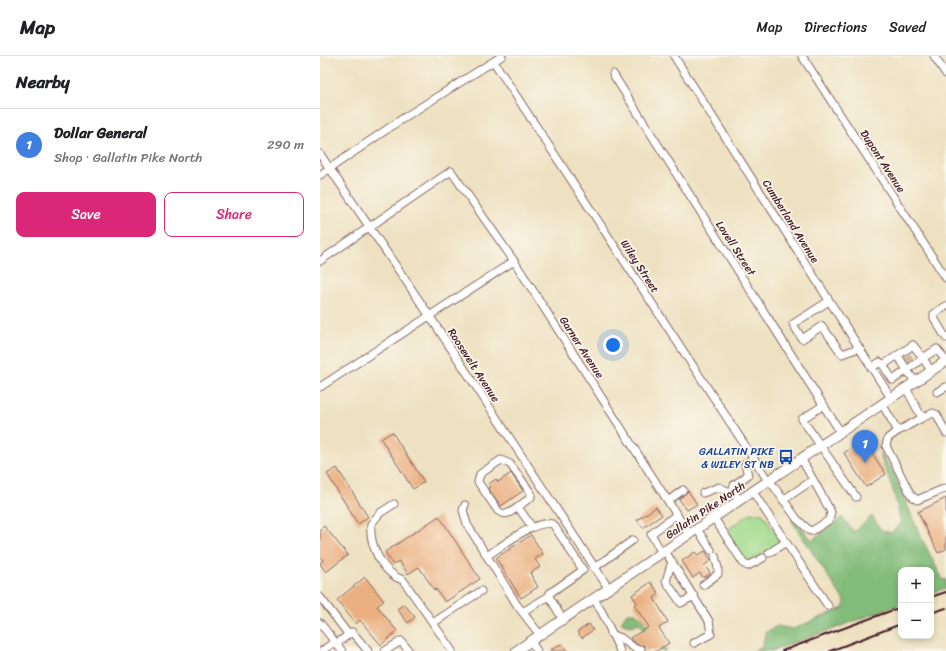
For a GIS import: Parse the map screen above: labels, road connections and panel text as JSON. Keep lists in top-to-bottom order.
{
  "streets": {
    "main road": ["Gallatin Pike North"],
    "street": [
      "Dupont Avenue",
      "Cumberland Avenue",
      "Lovell Street",
      "Wiley Street",
      "Garner Avenue",
      "Roosevelt Avenue"
    ]
  },
  "crossings": [
    ["Cumberland Avenue", "Gallatin Pike North"],
    ["Lovell Street", "Gallatin Pike North"],
    ["Wiley Street", "Gallatin Pike North"],
    ["Garner Avenue", "Roosevelt Avenue"],
    ["Garner Avenue", "Gallatin Pike North"],
    ["Roosevelt Avenue", "Gallatin Pike North"]
  ],
  "places": {
    "bus stop": ["GALLATIN PIKE & WILEY ST NB"]
  },
  "page": {
    "header": "Map",
    "nav": ["Map", "Directions", "Saved"],
    "heading": "Nearby",
    "list": [
      {
        "mark": "1",
        "name": "Dollar General",
        "note": "Shop · Gallatin Pike North",
        "value": "290 m"
      }
    ],
    "buttons": ["Save", "Share"],
    "pins": "1",
    "map_buttons": ["+", "−"]
  }
}
